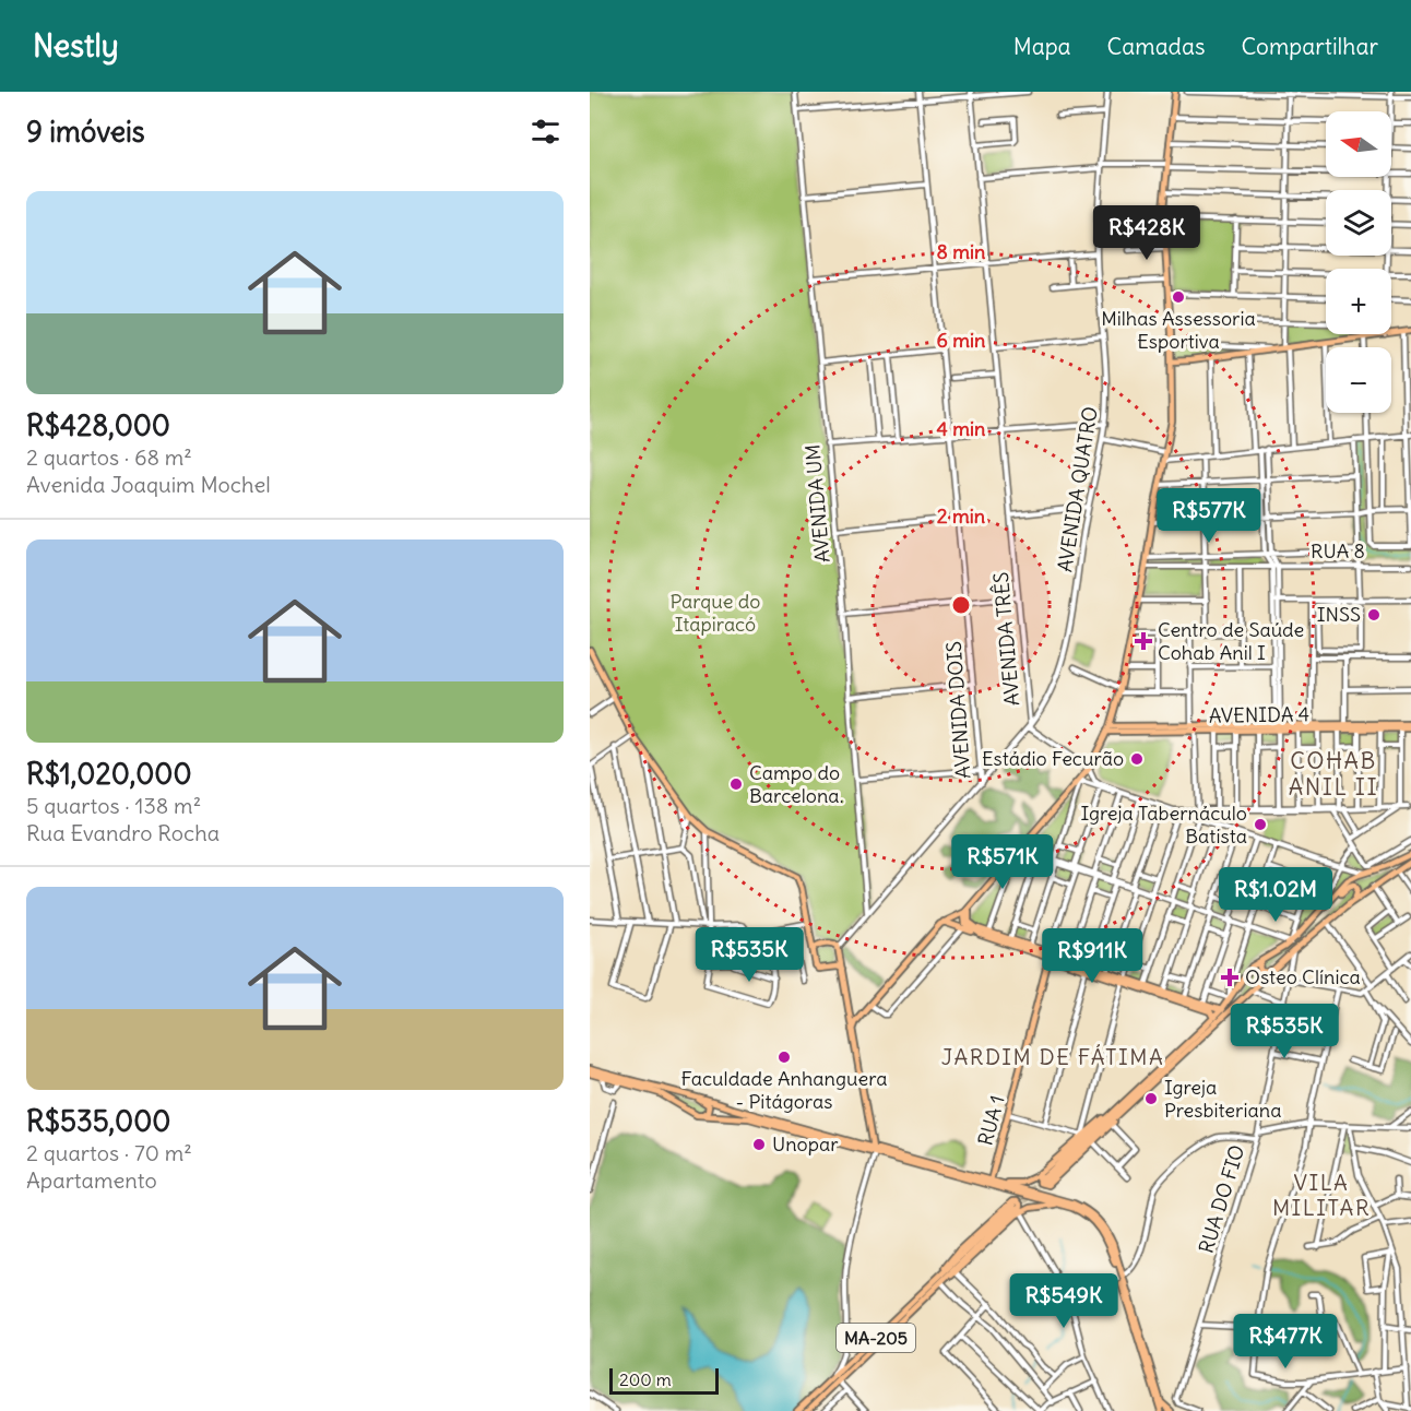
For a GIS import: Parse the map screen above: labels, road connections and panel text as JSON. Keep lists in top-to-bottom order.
{
  "streets": {
    "main road": ["AVENIDA 4", "RUA 1", "MA-205"],
    "street": [
      "AVENIDA QUATRO",
      "AVENIDA UM",
      "RUA 8",
      "AVENIDA TRÊS",
      "AVENIDA DOIS",
      "RUA DO FIO"
    ]
  },
  "crossings": [
    ["AVENIDA QUATRO", "AVENIDA TRÊS"],
    ["AVENIDA UM", "AVENIDA DOIS"],
    ["AVENIDA TRÊS", "AVENIDA DOIS"]
  ],
  "districts": ["COHAB ANIL II", "JARDIM DE FÁTIMA", "VILA MILITAR"],
  "parks": ["Parque do Itapiracó"],
  "places": {
    "other": [
      "Milhas Assessoria Esportiva",
      "INSS",
      "Estádio Fecurão",
      "Campo do Barcelona.",
      "Igreja Tabernáculo Batista",
      "Faculdade Anhanguera - Pitágoras",
      "Igreja Presbiteriana",
      "Unopar"
    ],
    "health": ["Centro de Saúde Cohab Anil I", "Osteo Clínica"]
  },
  "scale_bar": "200 m",
  "north": "left",
  "page": {
    "header": "Nestly",
    "nav": ["Mapa", "Camadas", "Compartilhar"],
    "heading": "9 imóveis",
    "map_buttons": ["+", "−"],
    "list": [
      {
        "name": "R$428,000",
        "note": "2 quartos · 68 m² · Avenida Joaquim Mochel"
      },
      {
        "name": "R$1,020,000",
        "note": "5 quartos · 138 m² · Rua Evandro Rocha"
      },
      {
        "name": "R$535,000",
        "note": "2 quartos · 70 m² · Apartamento"
      }
    ],
    "price": [
      "R$428K",
      "R$577K",
      "R$571K",
      "R$1.02M",
      "R$535K",
      "R$911K",
      "R$535K",
      "R$549K",
      "R$477K"
    ],
    "scale": "200 m"
  },
  "rings": [
    "8 min",
    "6 min",
    "4 min",
    "2 min"
  ]
}
